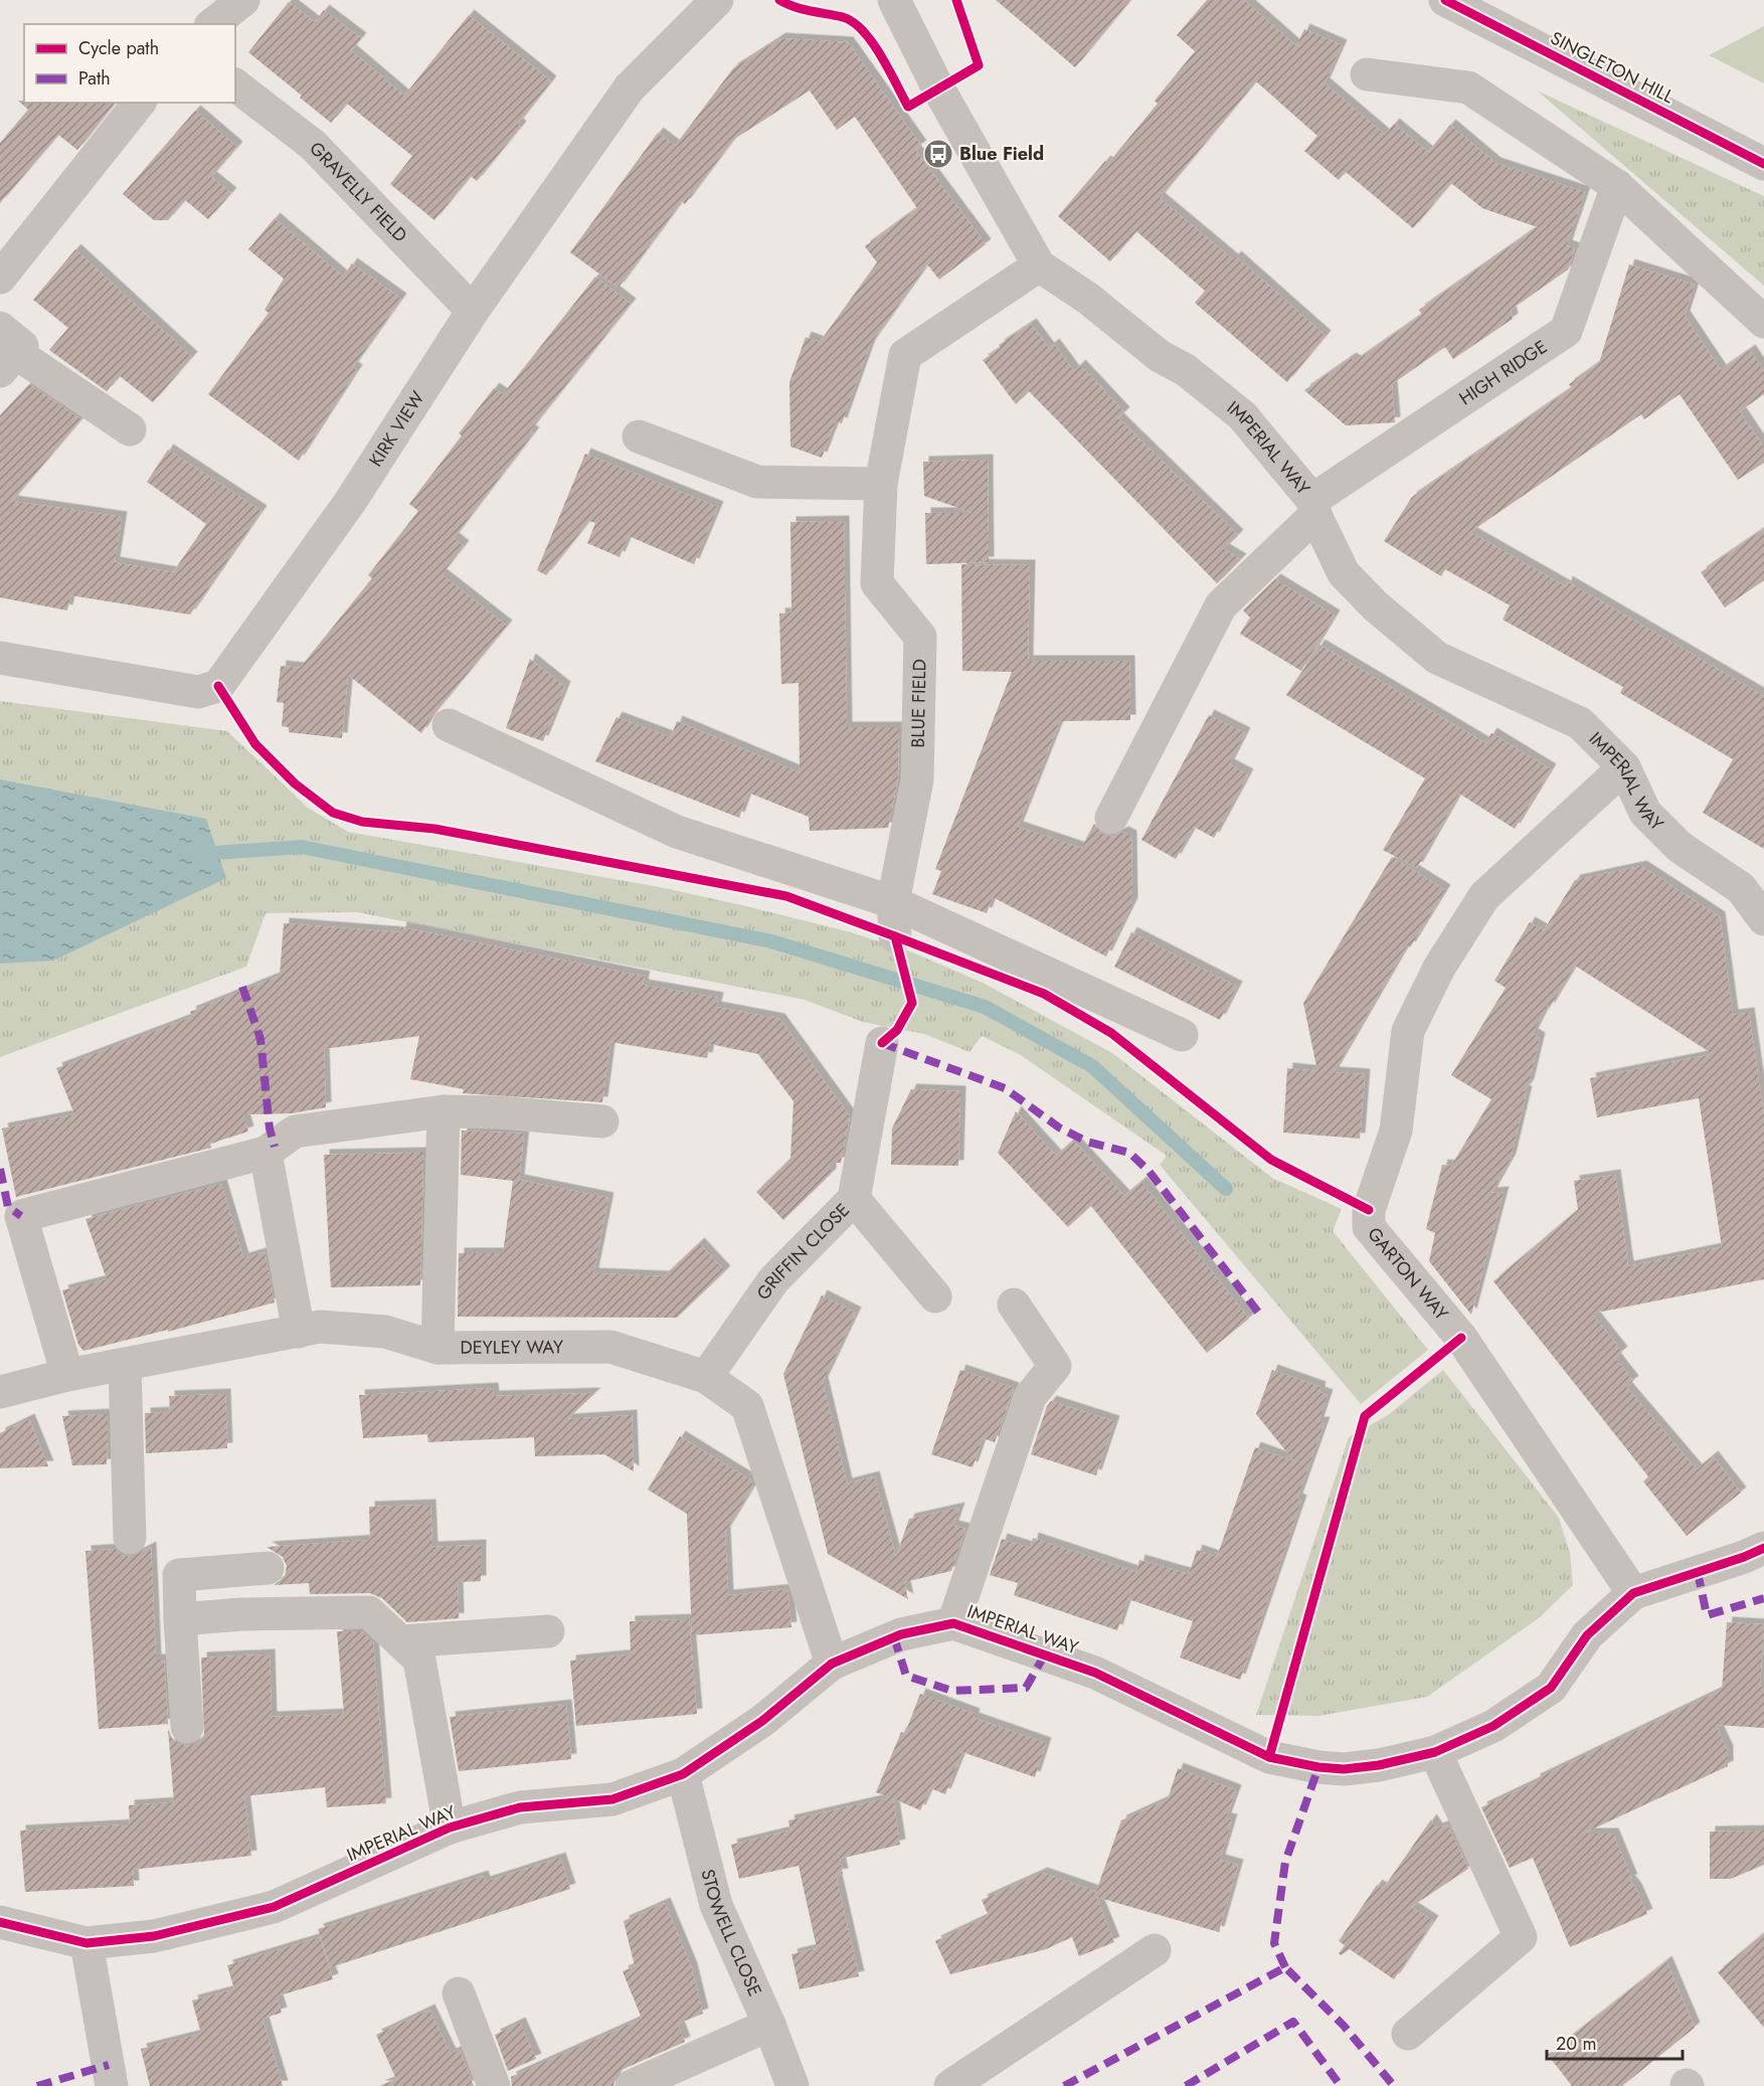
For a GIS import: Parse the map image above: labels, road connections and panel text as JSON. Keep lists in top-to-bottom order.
{
  "streets": {
    "street": [
      "SINGLETON HILL",
      "GRAVELLY FIELD",
      "HIGH RIDGE",
      "KIRK VIEW",
      "IMPERIAL WAY",
      "BLUE FIELD",
      "GRIFFIN CLOSE",
      "GARTON WAY",
      "DEYLEY WAY",
      "STOWELL CLOSE"
    ]
  },
  "crossings": [
    ["GRAVELLY FIELD", "KIRK VIEW"],
    ["HIGH RIDGE", "IMPERIAL WAY"],
    ["IMPERIAL WAY", "BLUE FIELD"],
    ["IMPERIAL WAY", "GARTON WAY"],
    ["IMPERIAL WAY", "DEYLEY WAY"],
    ["IMPERIAL WAY", "STOWELL CLOSE"],
    ["GRIFFIN CLOSE", "DEYLEY WAY"]
  ],
  "places": {
    "bus stop": ["Blue Field"]
  },
  "legend": ["Cycle path", "Path"],
  "scale_bar": "20 m"
}
